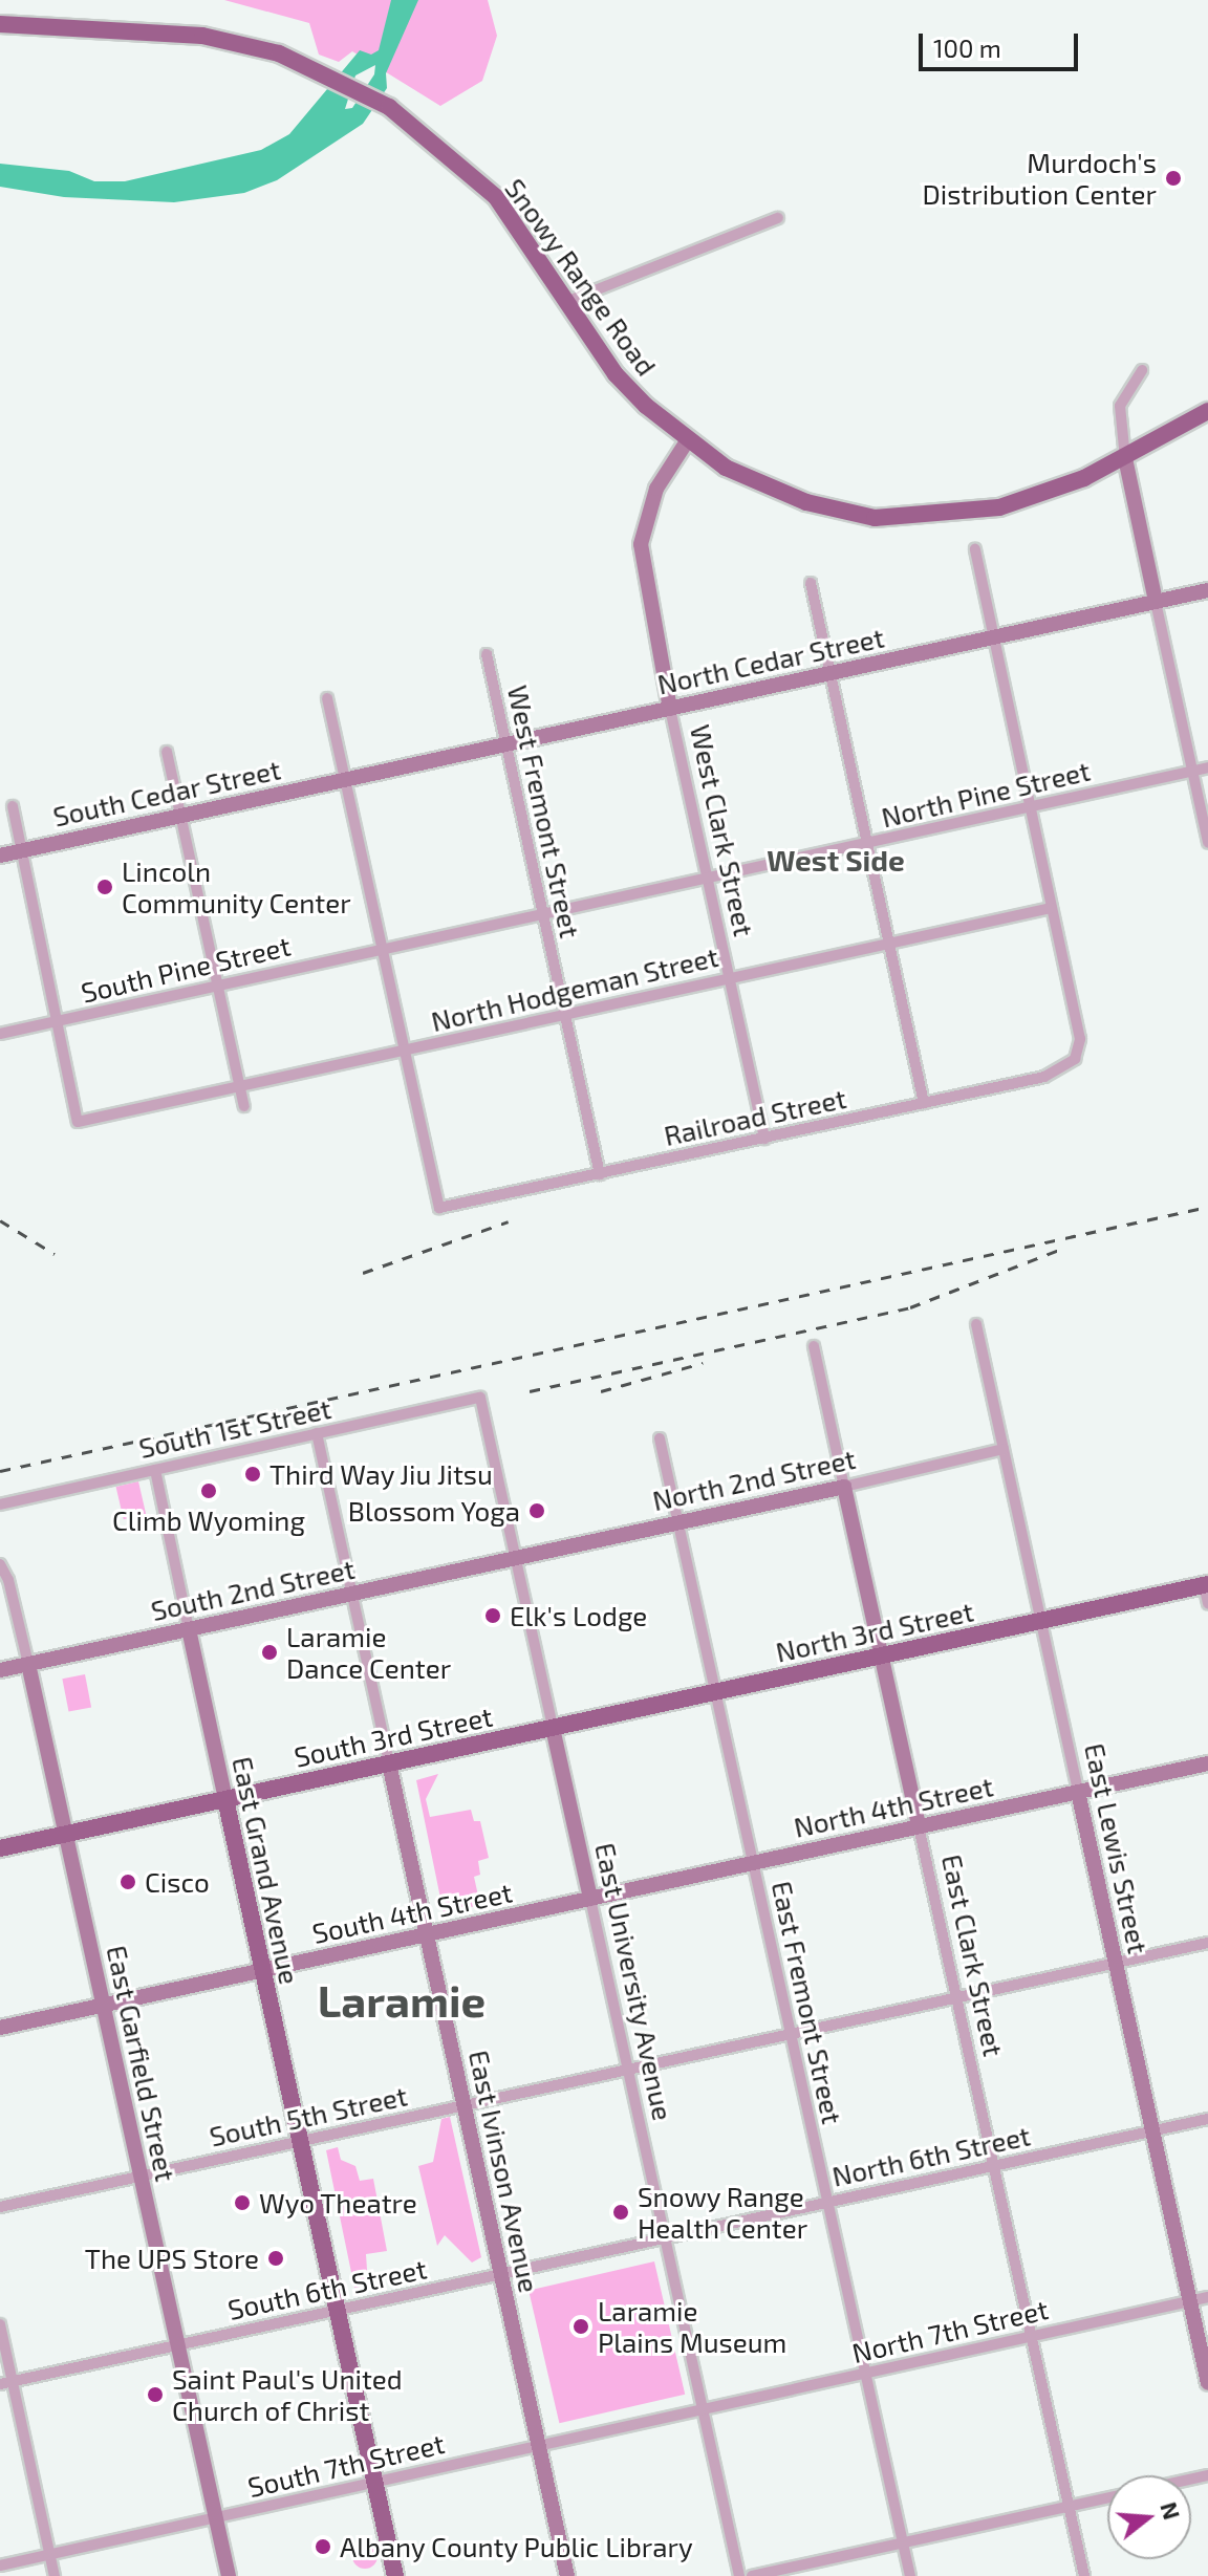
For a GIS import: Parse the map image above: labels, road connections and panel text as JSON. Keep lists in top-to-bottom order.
{
  "streets": {
    "main road": [
      "Snowy Range Road",
      "North 3rd Street",
      "South 3rd Street",
      "East Grand Avenue"
    ],
    "street": [
      "North Cedar Street",
      "South Cedar Street",
      "North Pine Street",
      "West Fremont Street",
      "West Clark Street",
      "South Pine Street",
      "North Hodgeman Street",
      "Railroad Street",
      "South 1st Street",
      "North 2nd Street",
      "South 2nd Street",
      "North 4th Street",
      "East Lewis Street",
      "South 4th Street",
      "East Clark Street",
      "East University Avenue",
      "East Fremont Street",
      "East Garfield Street",
      "South 5th Street",
      "North 6th Street",
      "East Ivinson Avenue",
      "South 6th Street",
      "North 7th Street",
      "South 7th Street"
    ]
  },
  "crossings": [
    ["Snowy Range Road", "West Clark Street"],
    ["North Cedar Street", "South Cedar Street"],
    ["North Cedar Street", "West Fremont Street"],
    ["North Cedar Street", "West Clark Street"],
    ["North Pine Street", "West Fremont Street"],
    ["North Pine Street", "West Clark Street"],
    ["North Pine Street", "South Pine Street"],
    ["West Fremont Street", "North Hodgeman Street"],
    ["West Fremont Street", "Railroad Street"],
    ["West Clark Street", "North Hodgeman Street"],
    ["West Clark Street", "Railroad Street"],
    ["South Pine Street", "North Hodgeman Street"],
    ["North Hodgeman Street", "Railroad Street"],
    ["South 1st Street", "East Grand Avenue"],
    ["South 1st Street", "East University Avenue"],
    ["South 1st Street", "East Ivinson Avenue"],
    ["North 2nd Street", "South 2nd Street"],
    ["North 2nd Street", "East Lewis Street"],
    ["North 2nd Street", "East Clark Street"],
    ["North 2nd Street", "East University Avenue"],
    ["North 2nd Street", "East Fremont Street"],
    ["South 2nd Street", "East Grand Avenue"],
    ["South 2nd Street", "East University Avenue"],
    ["South 2nd Street", "East Garfield Street"],
    ["South 2nd Street", "East Ivinson Avenue"],
    ["North 3rd Street", "South 3rd Street"],
    ["North 3rd Street", "East Lewis Street"],
    ["North 3rd Street", "East Clark Street"],
    ["North 3rd Street", "East University Avenue"],
    ["North 3rd Street", "East Fremont Street"],
    ["South 3rd Street", "East Grand Avenue"],
    ["South 3rd Street", "East University Avenue"],
    ["South 3rd Street", "East Garfield Street"],
    ["South 3rd Street", "East Ivinson Avenue"],
    ["North 4th Street", "East Lewis Street"],
    ["North 4th Street", "South 4th Street"],
    ["North 4th Street", "East Clark Street"],
    ["North 4th Street", "East University Avenue"],
    ["North 4th Street", "East Fremont Street"],
    ["East Lewis Street", "South 5th Street"],
    ["East Lewis Street", "North 6th Street"],
    ["East Lewis Street", "North 7th Street"],
    ["East Grand Avenue", "South 4th Street"],
    ["East Grand Avenue", "South 5th Street"],
    ["East Grand Avenue", "South 6th Street"],
    ["East Grand Avenue", "South 7th Street"],
    ["South 4th Street", "East University Avenue"],
    ["South 4th Street", "East Garfield Street"],
    ["South 4th Street", "East Ivinson Avenue"],
    ["East Clark Street", "South 5th Street"],
    ["East Clark Street", "North 6th Street"],
    ["East Clark Street", "North 7th Street"],
    ["East University Avenue", "South 5th Street"],
    ["East University Avenue", "North 6th Street"],
    ["East University Avenue", "South 6th Street"],
    ["East University Avenue", "North 7th Street"],
    ["East University Avenue", "South 7th Street"],
    ["East Fremont Street", "South 5th Street"],
    ["East Fremont Street", "North 6th Street"],
    ["East Fremont Street", "North 7th Street"],
    ["East Garfield Street", "South 5th Street"],
    ["East Garfield Street", "South 6th Street"],
    ["East Garfield Street", "South 7th Street"],
    ["South 5th Street", "East Ivinson Avenue"],
    ["North 6th Street", "South 6th Street"],
    ["East Ivinson Avenue", "South 6th Street"],
    ["East Ivinson Avenue", "South 7th Street"],
    ["North 7th Street", "South 7th Street"]
  ],
  "districts": ["West Side", "Laramie"],
  "places": [
    "Murdoch's Distribution Center",
    "Lincoln Community Center",
    "Third Way Jiu Jitsu",
    "Climb Wyoming",
    "Blossom Yoga",
    "Elk's Lodge",
    "Laramie Dance Center",
    "Cisco",
    "Wyo Theatre",
    "Snowy Range Health Center",
    "The UPS Store",
    "Laramie Plains Museum",
    "Saint Paul's United Church of Christ",
    "Albany County Public Library"
  ],
  "scale_bar": "100 m",
  "north": "right"
}
